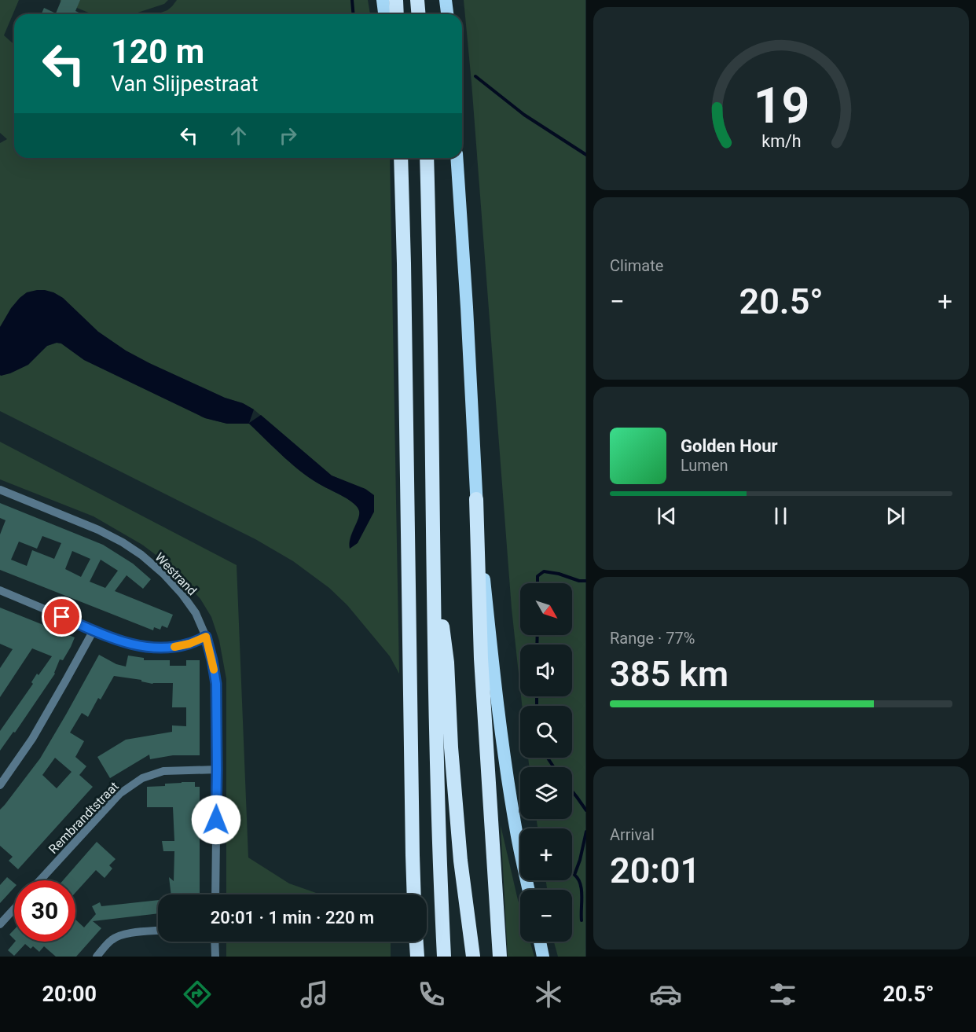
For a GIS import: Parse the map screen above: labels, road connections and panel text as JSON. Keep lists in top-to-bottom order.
{
  "streets": {
    "street": ["Westrand", "Rembrandtstraat"]
  },
  "crossings": [
    ["Westrand", "Rembrandtstraat"]
  ],
  "north": "bottom right",
  "page": {
    "turn": ["120 m", "Van Slijpestraat"],
    "tile": [
      "Climate",
      ["Range · 77%", "385 km"],
      ["Arrival", "20:01"]
    ],
    "heat": ["−", "20.5°", "+"],
    "song": ["Golden Hour", "Lumen"],
    "map_buttons": ["+", "−"],
    "limit": "30",
    "trip": "20:01 · 1 min · 220 m",
    "tabs": ["20:00", "20.5°"],
    "gauge": ["19", "km/h"]
  }
}
